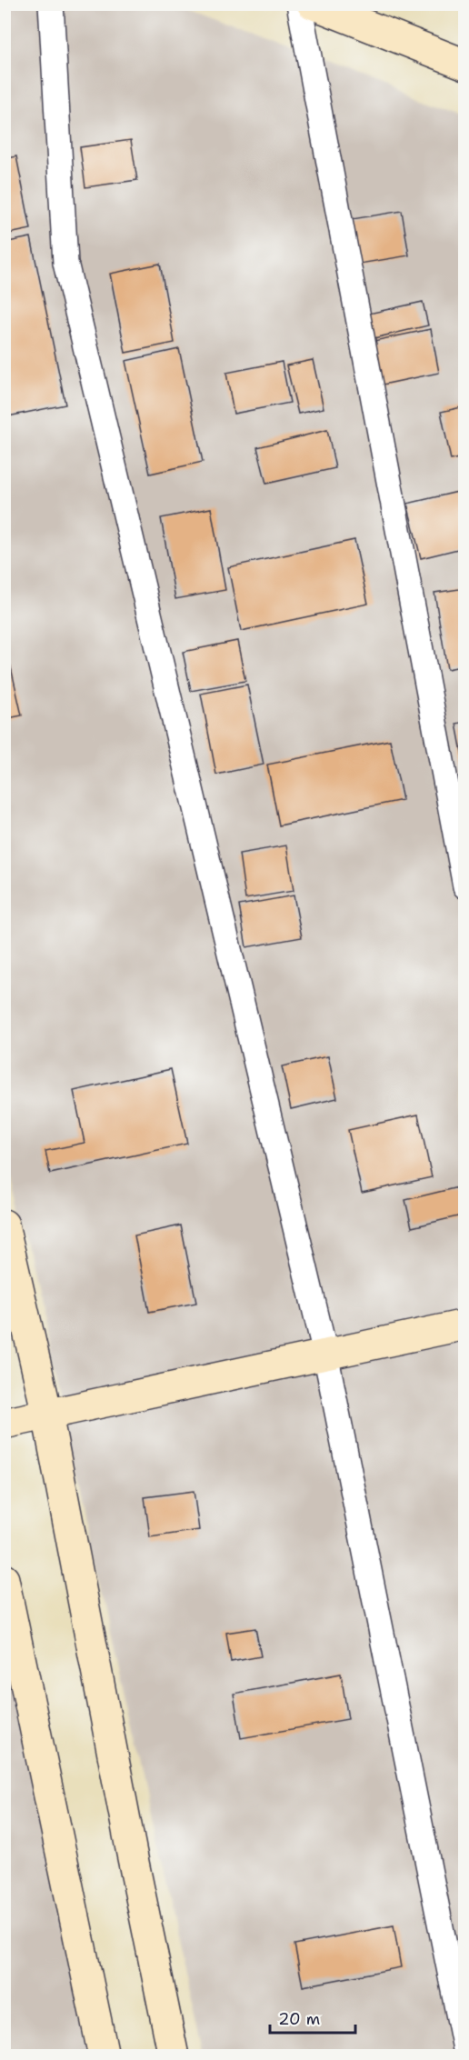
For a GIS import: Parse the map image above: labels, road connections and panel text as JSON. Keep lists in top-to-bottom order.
{
  "scale_bar": "20 m"
}
